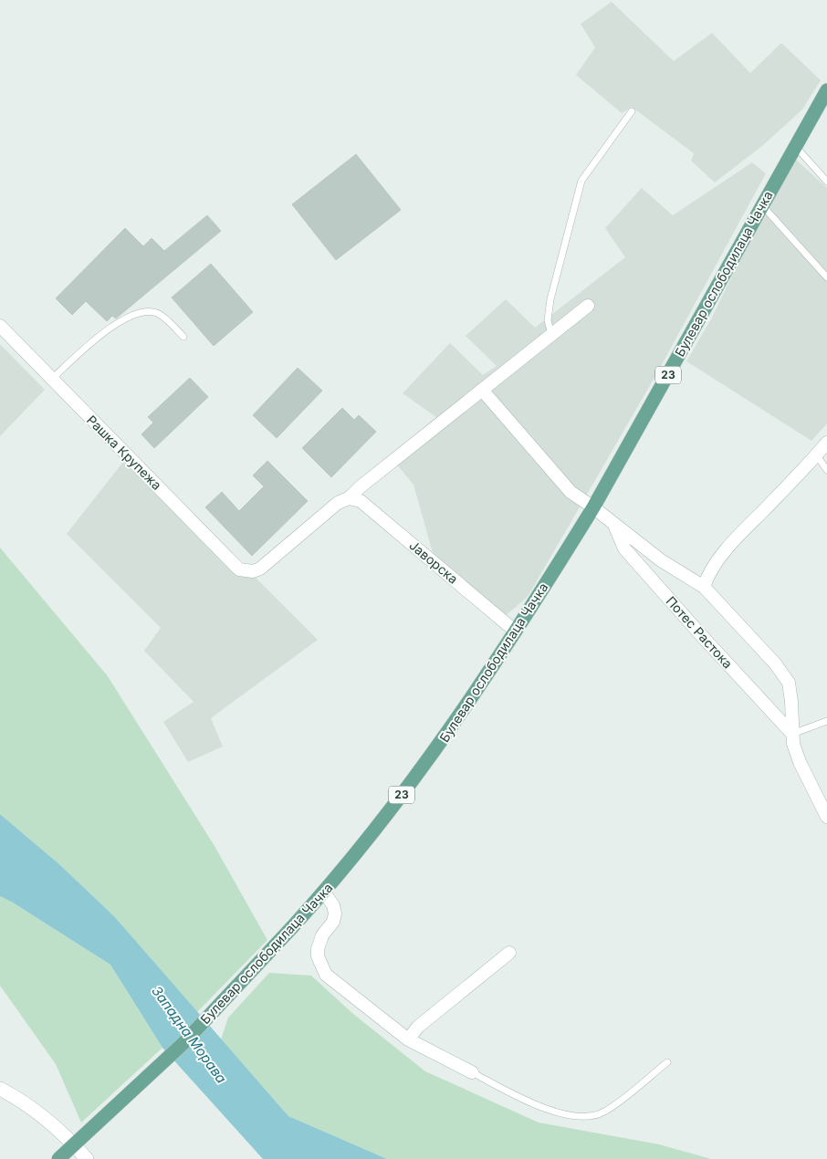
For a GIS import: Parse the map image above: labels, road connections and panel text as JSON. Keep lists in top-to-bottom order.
{
  "streets": {
    "main road": ["Булевар ослободилаца Чачка", "23"],
    "street": ["Рашка Крупежа", "Јаворска", "Потес Растока"]
  },
  "crossings": [
    ["Булевар ослободилаца Чачка", "Јаворска"],
    ["Булевар ослободилаца Чачка", "Потес Растока"],
    ["Рашка Крупежа", "Јаворска"]
  ],
  "water": ["Западна Морава"]
}
